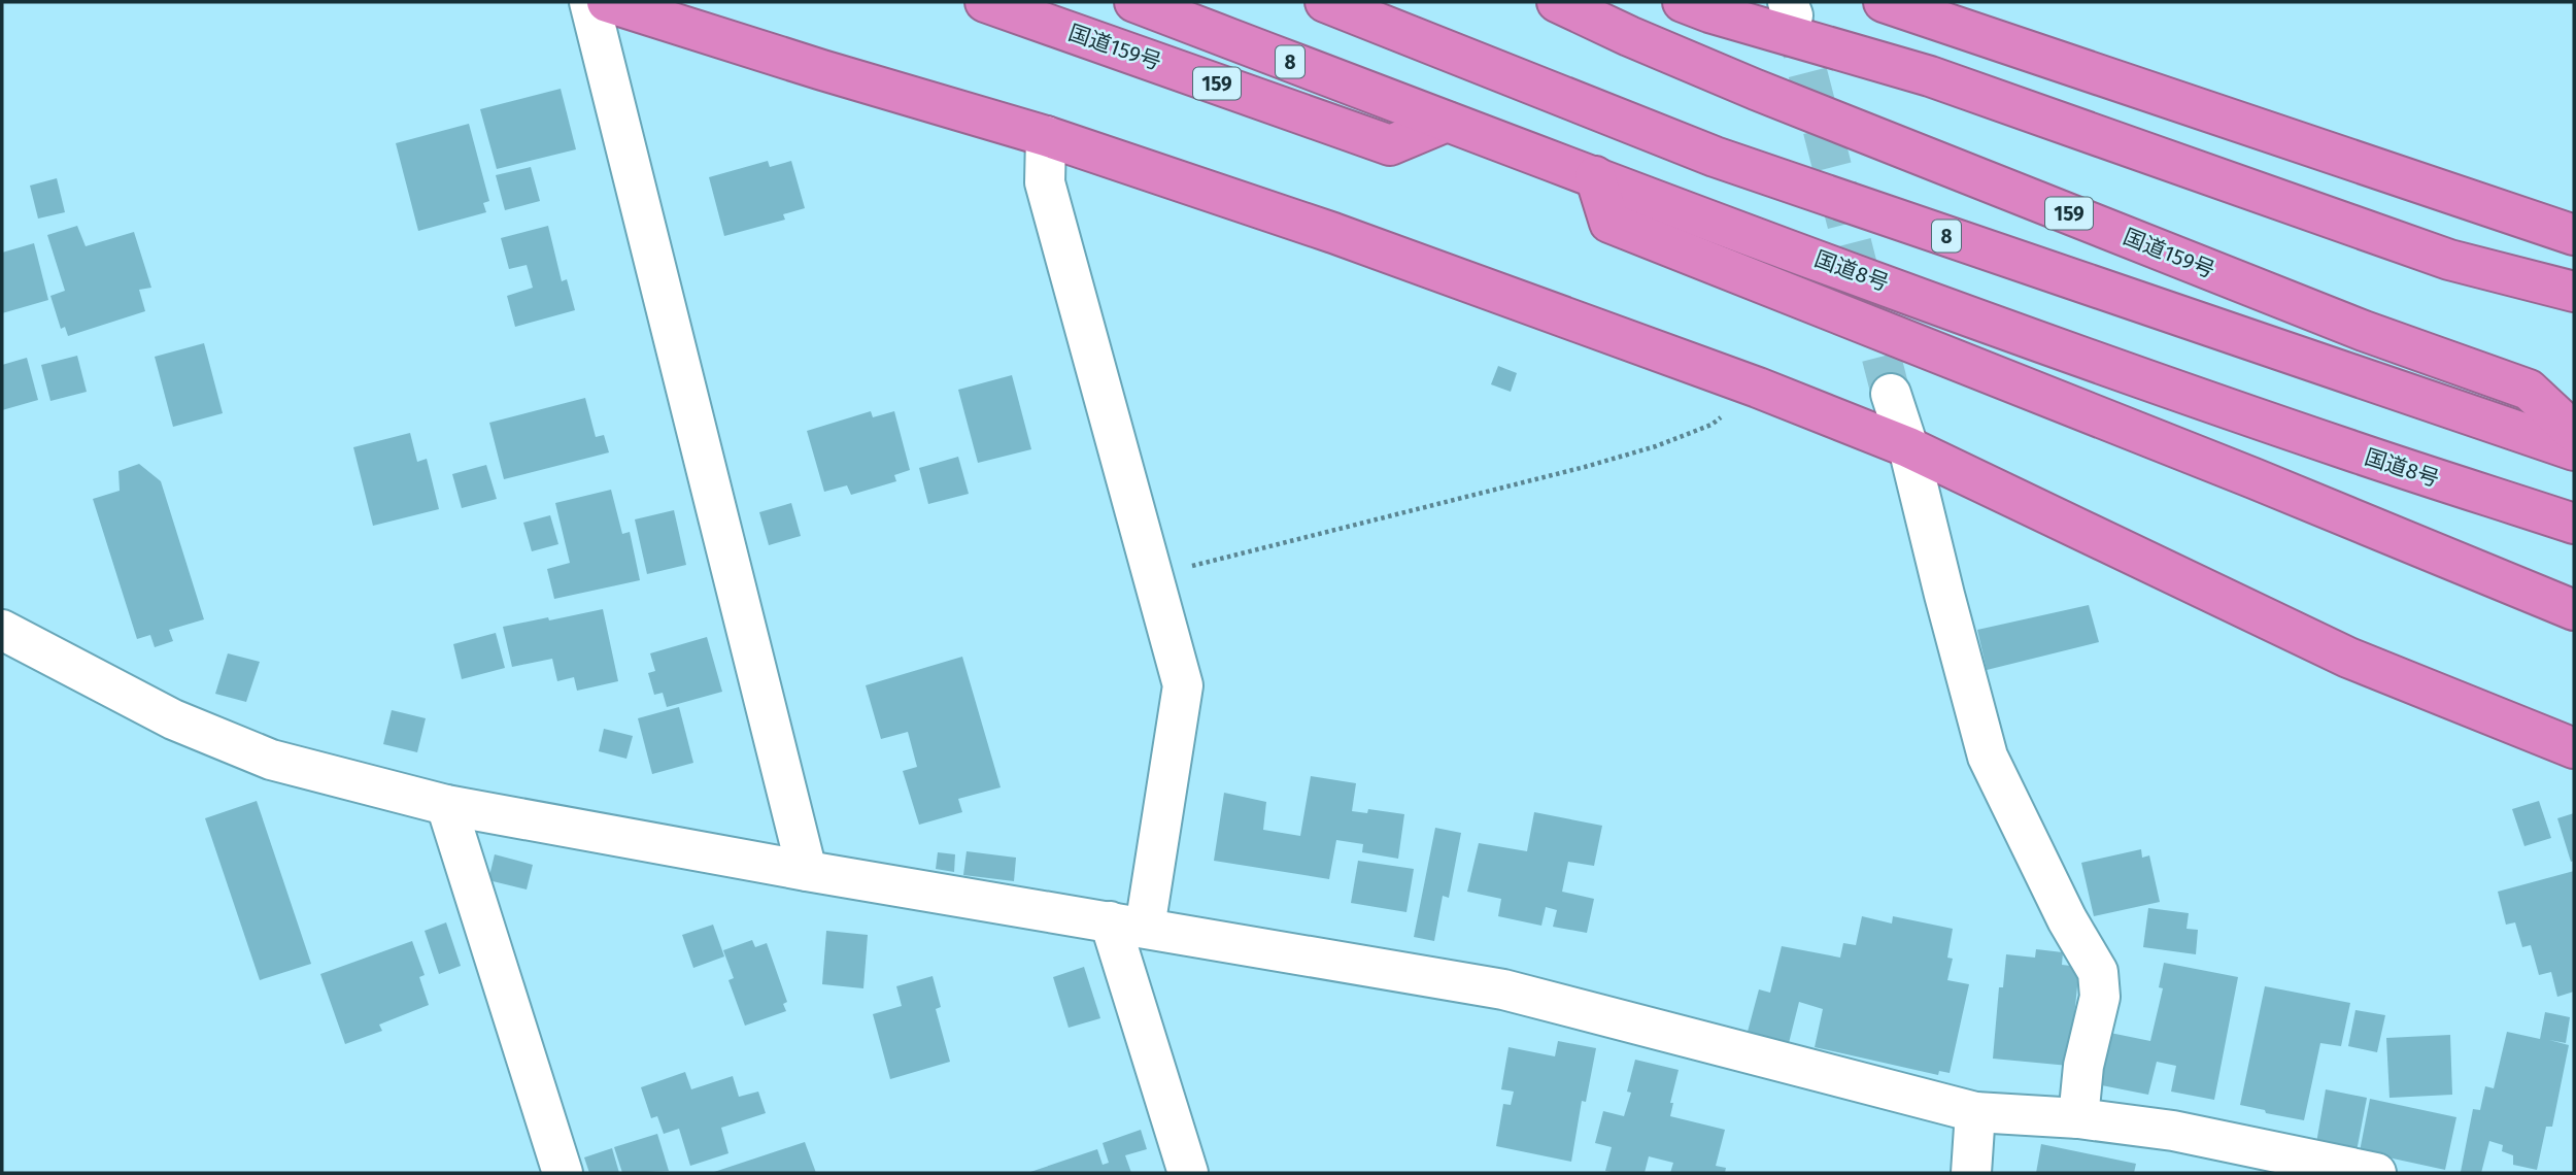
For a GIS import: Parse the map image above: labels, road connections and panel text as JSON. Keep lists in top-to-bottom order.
{
  "streets": {
    "highway": [
      "国道159号",
      "8",
      "159",
      "国道8号"
    ]
  },
  "crossings": [
    ["国道159号", "国道8号"]
  ]
}
